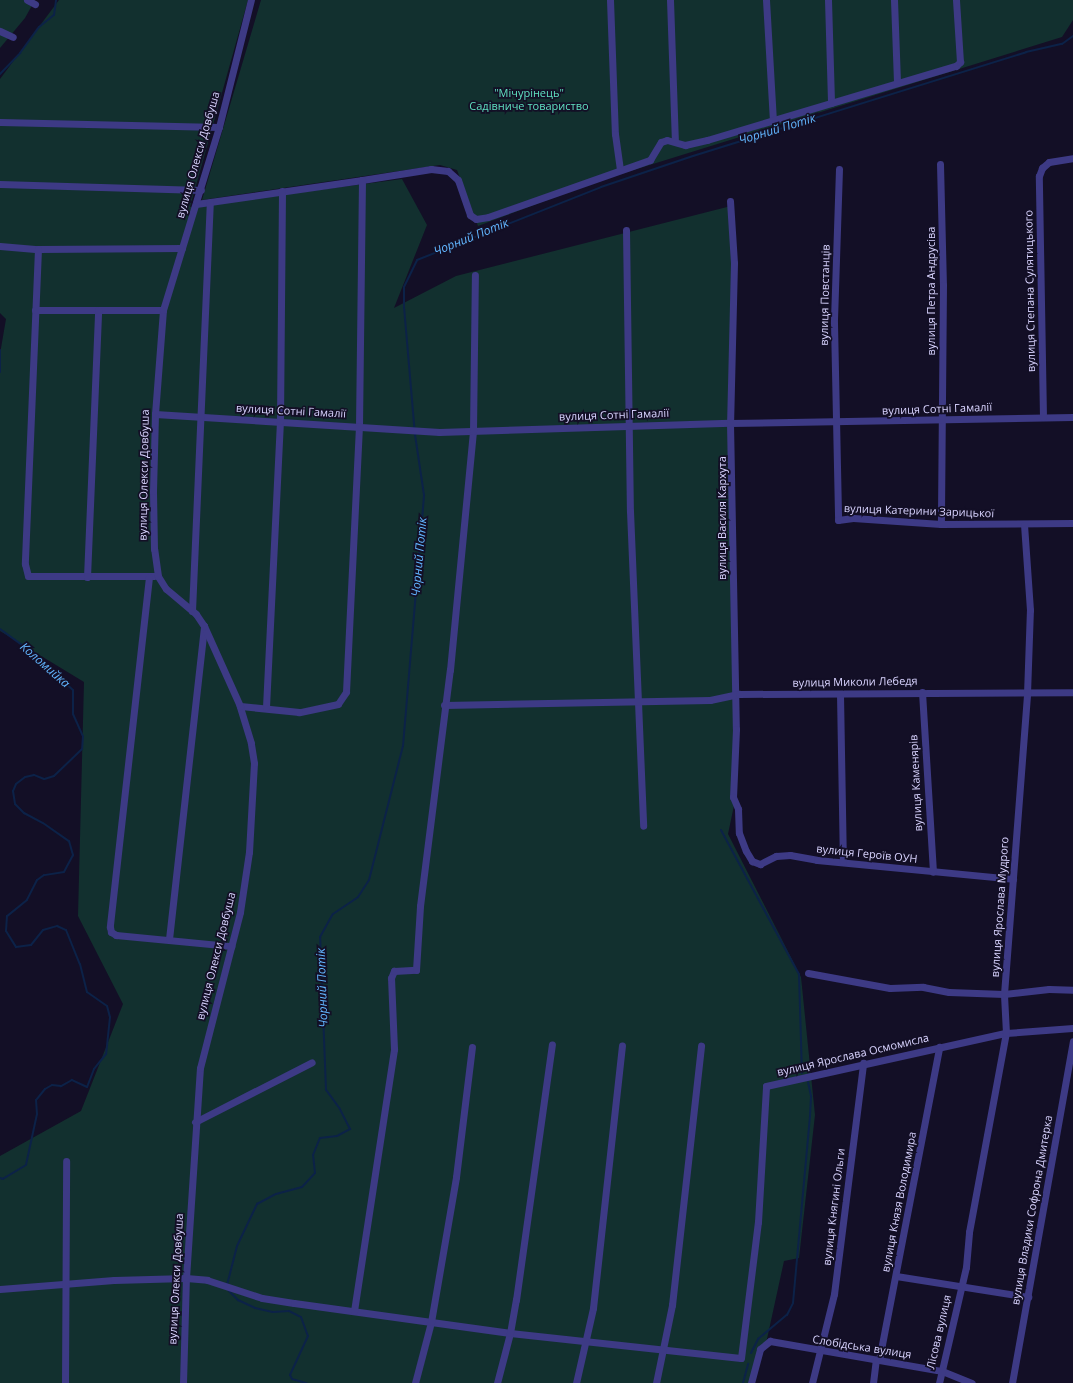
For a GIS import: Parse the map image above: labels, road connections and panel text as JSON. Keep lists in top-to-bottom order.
{
  "streets": {
    "street": [
      "вулиця Олекси Довбуша",
      "вулиця Петра Андрусіва",
      "вулиця Степана Сулятицького",
      "вулиця Повстанців",
      "вулиця Сотні Гамалії",
      "вулиця Катерини Зарицької",
      "вулиця Василя Кархута",
      "вулиця Миколи Лебедя",
      "вулиця Каменярів",
      "вулиця Героїв ОУН",
      "вулиця Ярослава Мудрого",
      "вулиця Ярослава Осмомисла",
      "вулиця Князя Володимира",
      "вулиця Княгині Ольги",
      "вулиця Владики Софрона Дмитерка",
      "Лісова вулиця",
      "Слобідська вулиця"
    ]
  },
  "crossings": [
    ["вулиця Олекси Довбуша", "вулиця Сотні Гамалії"],
    ["вулиця Петра Андрусіва", "вулиця Сотні Гамалії"],
    ["вулиця Петра Андрусіва", "вулиця Катерини Зарицької"],
    ["вулиця Степана Сулятицького", "вулиця Сотні Гамалії"],
    ["вулиця Повстанців", "вулиця Сотні Гамалії"],
    ["вулиця Повстанців", "вулиця Катерини Зарицької"],
    ["вулиця Сотні Гамалії", "вулиця Катерини Зарицької"],
    ["вулиця Сотні Гамалії", "вулиця Василя Кархута"],
    ["вулиця Катерини Зарицької", "вулиця Ярослава Мудрого"],
    ["вулиця Василя Кархута", "вулиця Миколи Лебедя"],
    ["вулиця Василя Кархута", "вулиця Героїв ОУН"],
    ["вулиця Миколи Лебедя", "вулиця Каменярів"],
    ["вулиця Миколи Лебедя", "вулиця Ярослава Мудрого"],
    ["вулиця Каменярів", "вулиця Героїв ОУН"],
    ["вулиця Героїв ОУН", "вулиця Ярослава Мудрого"],
    ["вулиця Ярослава Мудрого", "вулиця Ярослава Осмомисла"],
    ["вулиця Ярослава Мудрого", "Лісова вулиця"],
    ["вулиця Ярослава Осмомисла", "вулиця Князя Володимира"],
    ["вулиця Ярослава Осмомисла", "вулиця Княгині Ольги"],
    ["вулиця Князя Володимира", "Слобідська вулиця"],
    ["вулиця Княгині Ольги", "Слобідська вулиця"],
    ["Лісова вулиця", "Слобідська вулиця"]
  ],
  "water": ["Чорний Потік", "Коломийка"],
  "parks": ["\"Мічурінець\" Садівниче товариство"]
}
